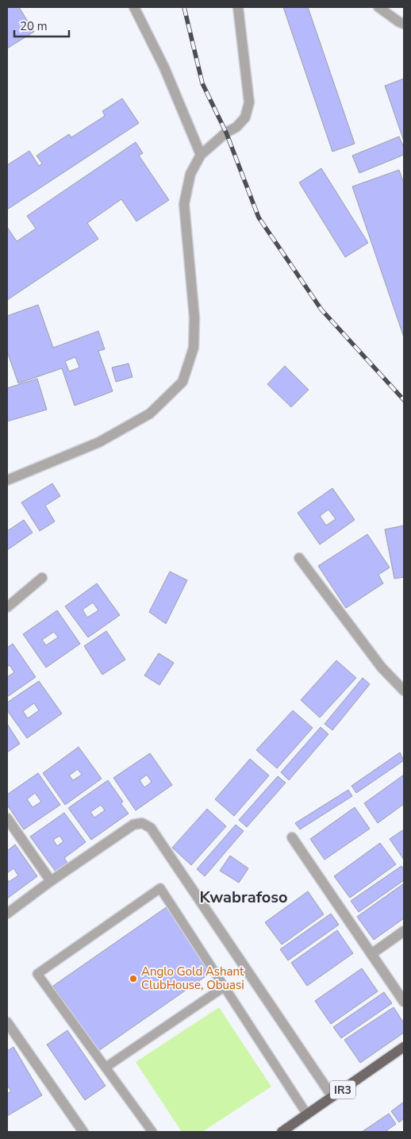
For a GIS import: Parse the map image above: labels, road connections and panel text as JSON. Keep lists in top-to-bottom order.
{
  "streets": {
    "main road": ["IR3"]
  },
  "districts": ["Kwabrafoso"],
  "places": ["Anglo Gold Ashant ClubHouse, Obuasi"],
  "scale_bar": "20 m"
}
